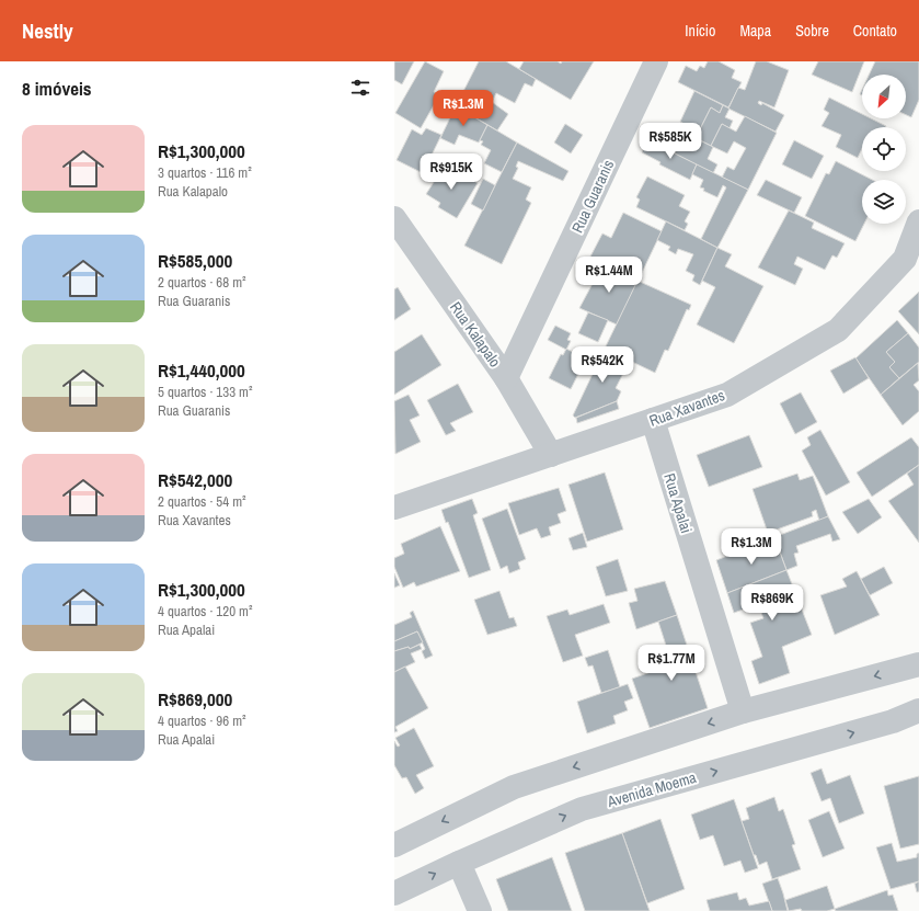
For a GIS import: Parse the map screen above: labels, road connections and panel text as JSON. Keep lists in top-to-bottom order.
{
  "streets": {
    "street": [
      "Rua Guaranis",
      "Rua Kalapalo",
      "Rua Xavantes",
      "Rua Apalai",
      "Avenida Moema"
    ]
  },
  "crossings": [
    ["Rua Guaranis", "Rua Kalapalo"],
    ["Rua Kalapalo", "Rua Xavantes"],
    ["Rua Xavantes", "Rua Apalai"]
  ],
  "north": "bottom left",
  "page": {
    "header": "Nestly",
    "nav": [
      "Início",
      "Mapa",
      "Sobre",
      "Contato"
    ],
    "heading": "8 imóveis",
    "price": [
      "R$1.3M",
      "R$585K",
      "R$915K",
      "R$1.44M",
      "R$542K",
      "R$1.3M",
      "R$869K",
      "R$1.77M"
    ],
    "list": [
      {
        "name": "R$1,300,000",
        "note": "3 quartos · 116 m² · Rua Kalapalo"
      },
      {
        "name": "R$585,000",
        "note": "2 quartos · 68 m² · Rua Guaranis"
      },
      {
        "name": "R$1,440,000",
        "note": "5 quartos · 133 m² · Rua Guaranis"
      },
      {
        "name": "R$542,000",
        "note": "2 quartos · 54 m² · Rua Xavantes"
      },
      {
        "name": "R$1,300,000",
        "note": "4 quartos · 120 m² · Rua Apalai"
      },
      {
        "name": "R$869,000",
        "note": "4 quartos · 96 m² · Rua Apalai"
      }
    ]
  }
}
